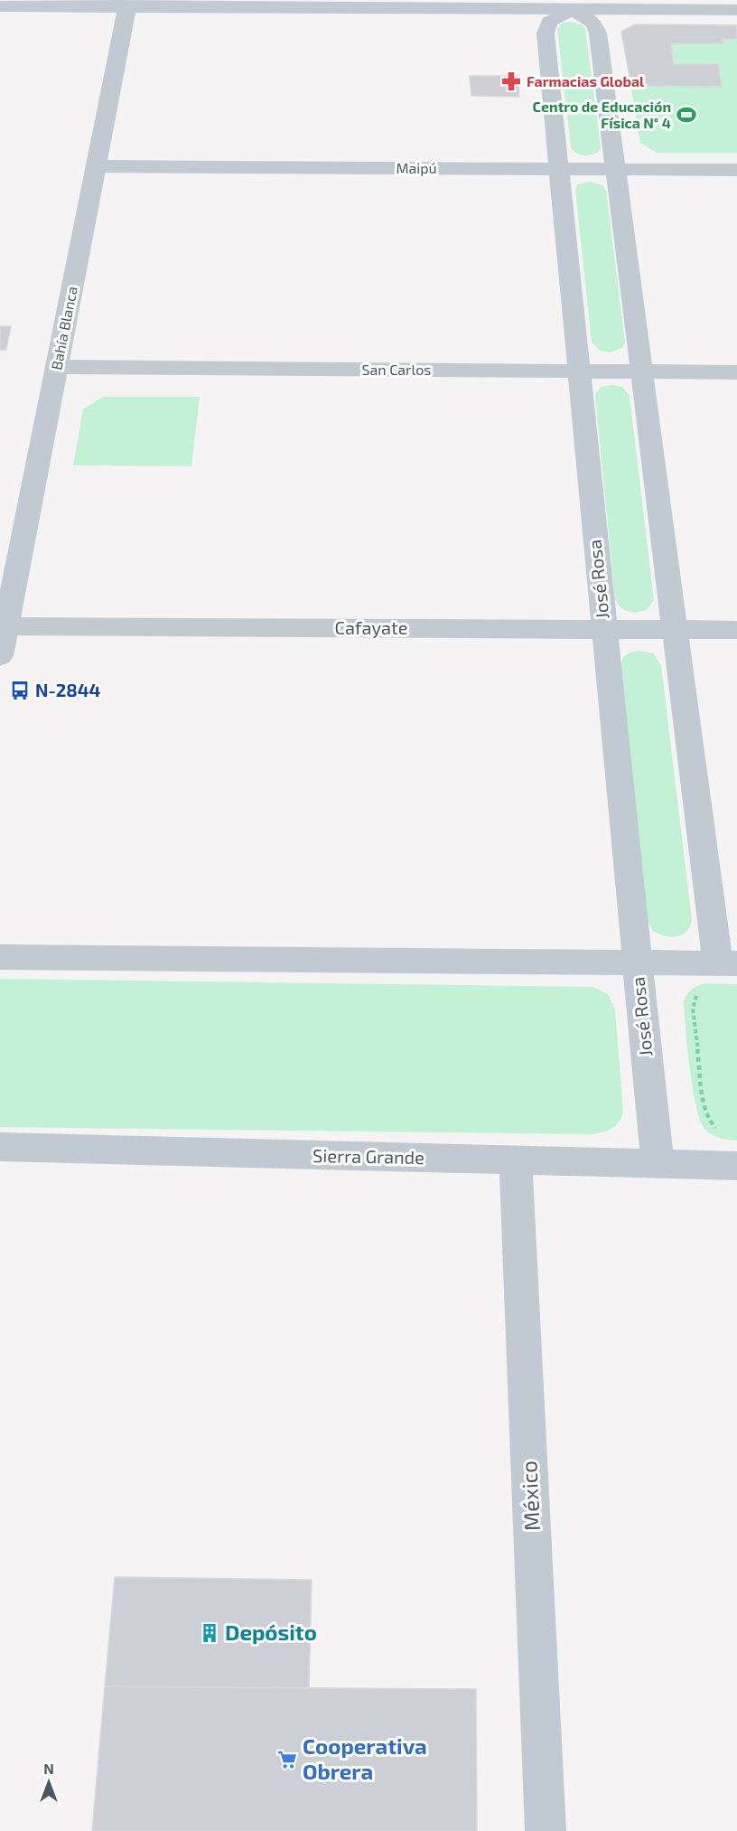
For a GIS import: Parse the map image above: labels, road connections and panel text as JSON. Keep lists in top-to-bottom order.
{
  "streets": {
    "street": [
      "Maipú",
      "Bahía Blanca",
      "San Carlos",
      "José Rosa",
      "Cafayate",
      "Sierra Grande",
      "México"
    ]
  },
  "crossings": [
    ["Maipú", "Bahía Blanca"],
    ["Maipú", "José Rosa"],
    ["Bahía Blanca", "San Carlos"],
    ["Bahía Blanca", "Cafayate"],
    ["San Carlos", "José Rosa"],
    ["José Rosa", "Cafayate"],
    ["José Rosa", "Sierra Grande"],
    ["Sierra Grande", "México"]
  ],
  "places": {
    "pharmacy": ["Farmacias Global"],
    "sports": ["Centro de Educación Física N° 4"],
    "bus stop": ["N-2844"],
    "building": ["Depósito"],
    "supermarket": ["Cooperativa Obrera"]
  },
  "north": "top"
}
